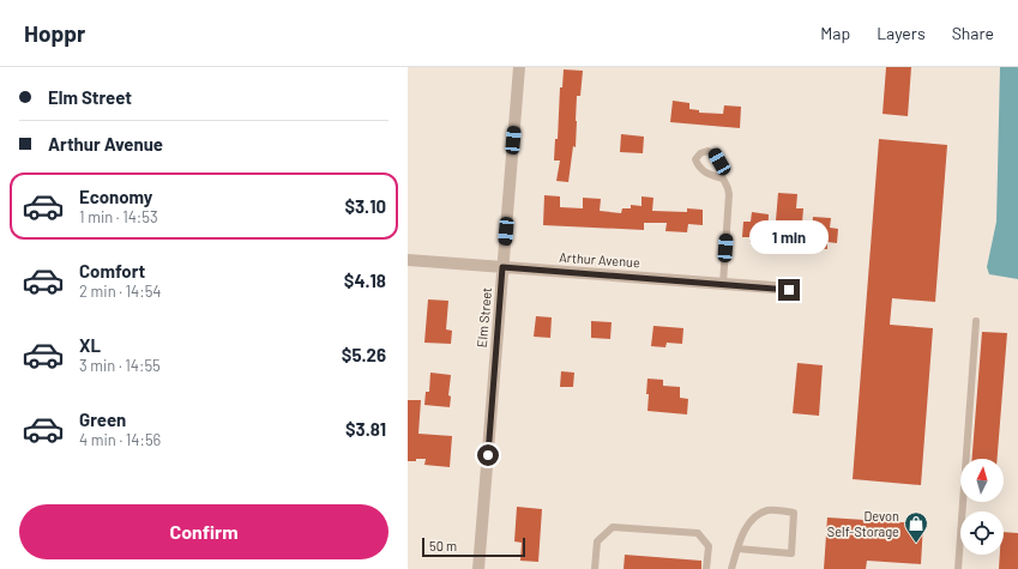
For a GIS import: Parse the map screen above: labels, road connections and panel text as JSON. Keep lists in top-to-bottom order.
{
  "streets": {
    "street": ["Arthur Avenue", "Elm Street"]
  },
  "crossings": [
    ["Arthur Avenue", "Elm Street"]
  ],
  "places": {
    "shop": ["Devon Self-Storage"]
  },
  "scale_bar": "50 m",
  "north": "top",
  "page": {
    "header": "Hoppr",
    "nav": ["Map", "Layers", "Share"],
    "banner": ["Elm Street", "Arthur Avenue"],
    "list": [
      {
        "name": "Economy",
        "note": "1 min · 14:53",
        "value": "$3.10"
      },
      {
        "name": "Comfort",
        "note": "2 min · 14:54",
        "value": "$4.18"
      },
      {
        "name": "XL",
        "note": "3 min · 14:55",
        "value": "$5.26"
      },
      {
        "name": "Green",
        "note": "4 min · 14:56",
        "value": "$3.81"
      }
    ],
    "bubble": "1 min",
    "buttons": "Confirm",
    "scale": "50 m"
  }
}
